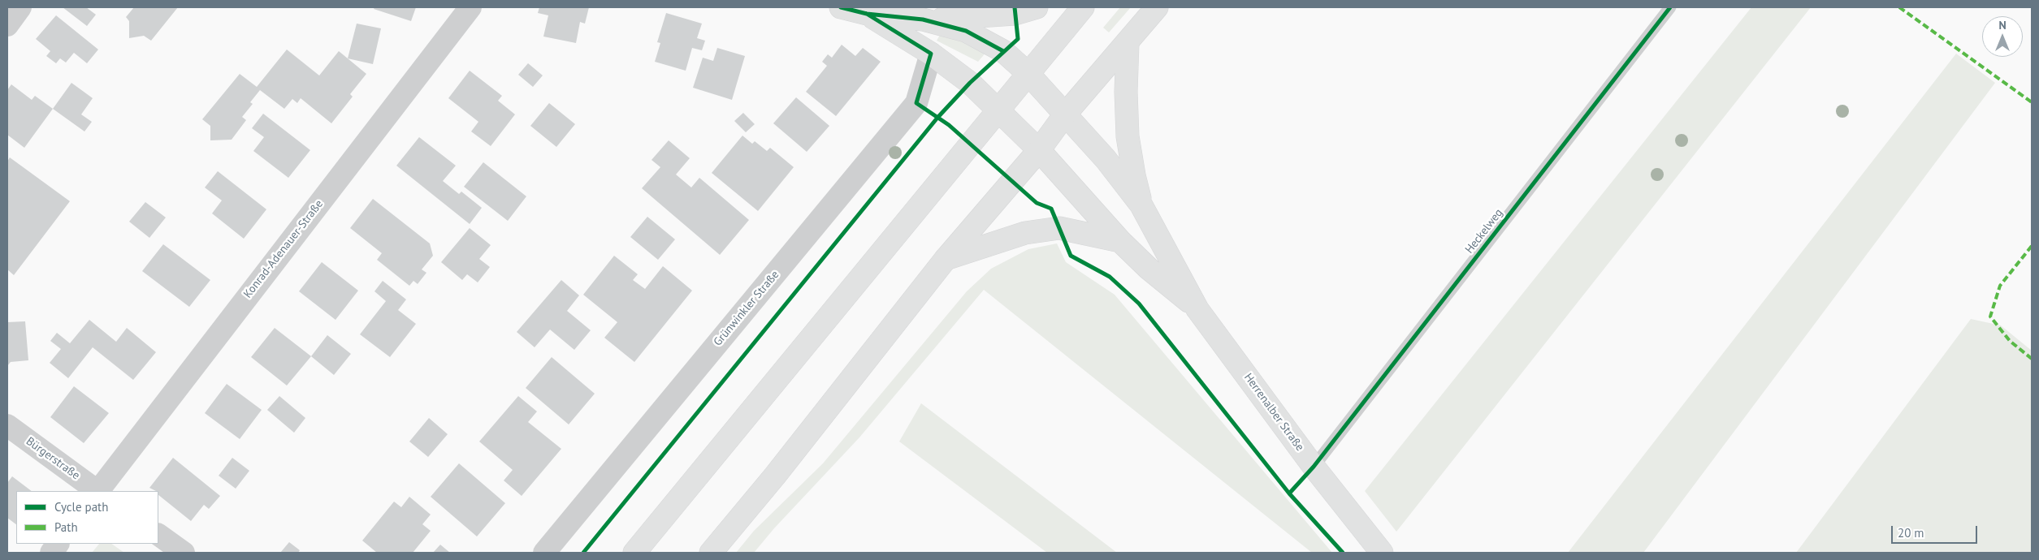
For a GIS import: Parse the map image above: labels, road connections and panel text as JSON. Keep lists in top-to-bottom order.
{
  "streets": {
    "street": [
      "Konrad-Adenauer-Straße",
      "Grünwinkler Straße",
      "Herrenalber Straße",
      "Bürgerstraße"
    ],
    "lane": ["Heckelweg"]
  },
  "crossings": [
    ["Heckelweg", "Herrenalber Straße"],
    ["Grünwinkler Straße", "Herrenalber Straße"]
  ],
  "legend": ["Cycle path", "Path"],
  "scale_bar": "20 m",
  "north": "top"
}
